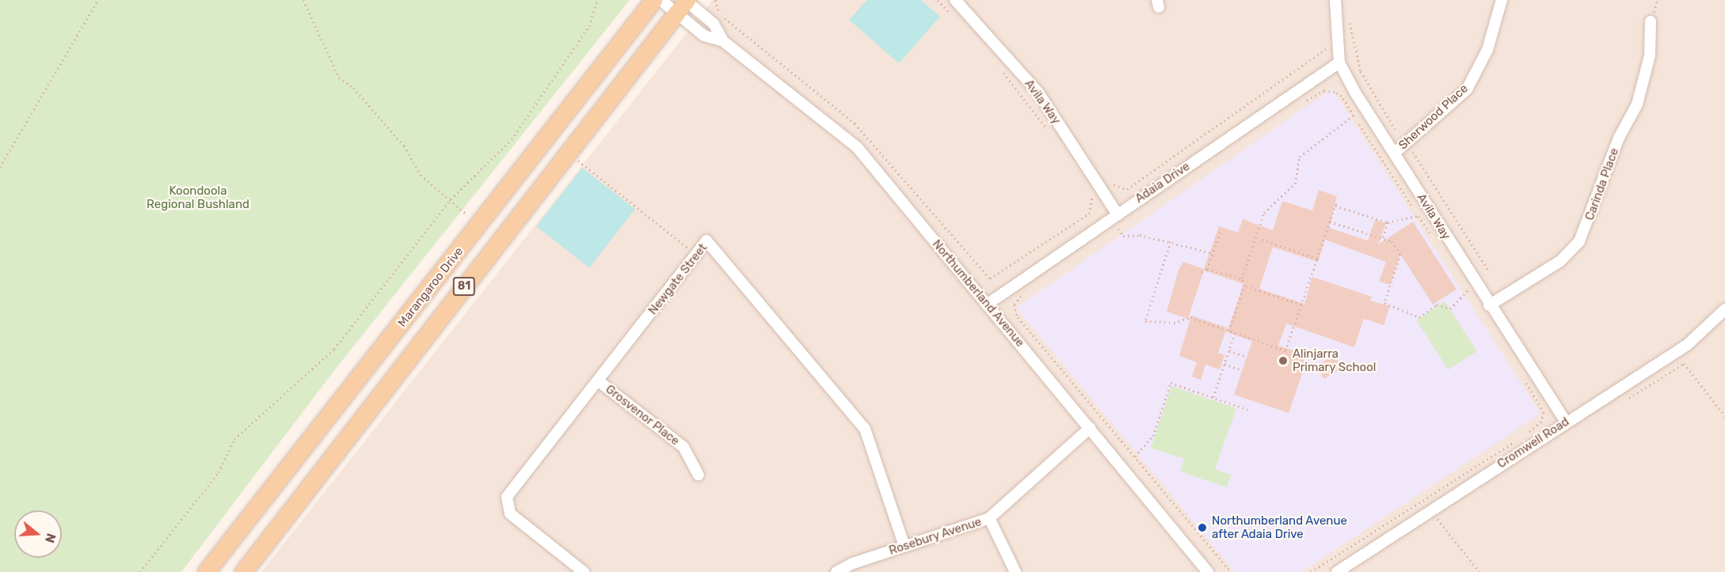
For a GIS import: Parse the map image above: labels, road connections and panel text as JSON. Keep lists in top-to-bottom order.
{
  "streets": {
    "main road": ["81", "Marangaroo Drive"],
    "street": [
      "Avila Way",
      "Sherwood Place",
      "Adaia Drive",
      "Carinda Place",
      "Newgate Street",
      "Northumberland Avenue",
      "Grosvenor Place",
      "Cromwell Road",
      "Rosebury Avenue"
    ]
  },
  "crossings": [
    ["Avila Way", "Sherwood Place"],
    ["Avila Way", "Adaia Drive"],
    ["Avila Way", "Carinda Place"],
    ["Avila Way", "Cromwell Road"],
    ["Adaia Drive", "Northumberland Avenue"],
    ["Newgate Street", "Grosvenor Place"],
    ["Newgate Street", "Rosebury Avenue"],
    ["81", "Northumberland Avenue"],
    ["Northumberland Avenue", "Rosebury Avenue"]
  ],
  "parks": ["Koondoola Regional Bushland"],
  "places": ["Alinjarra Primary School", "Northumberland Avenue after Adaia Drive"],
  "north": "right"
}
